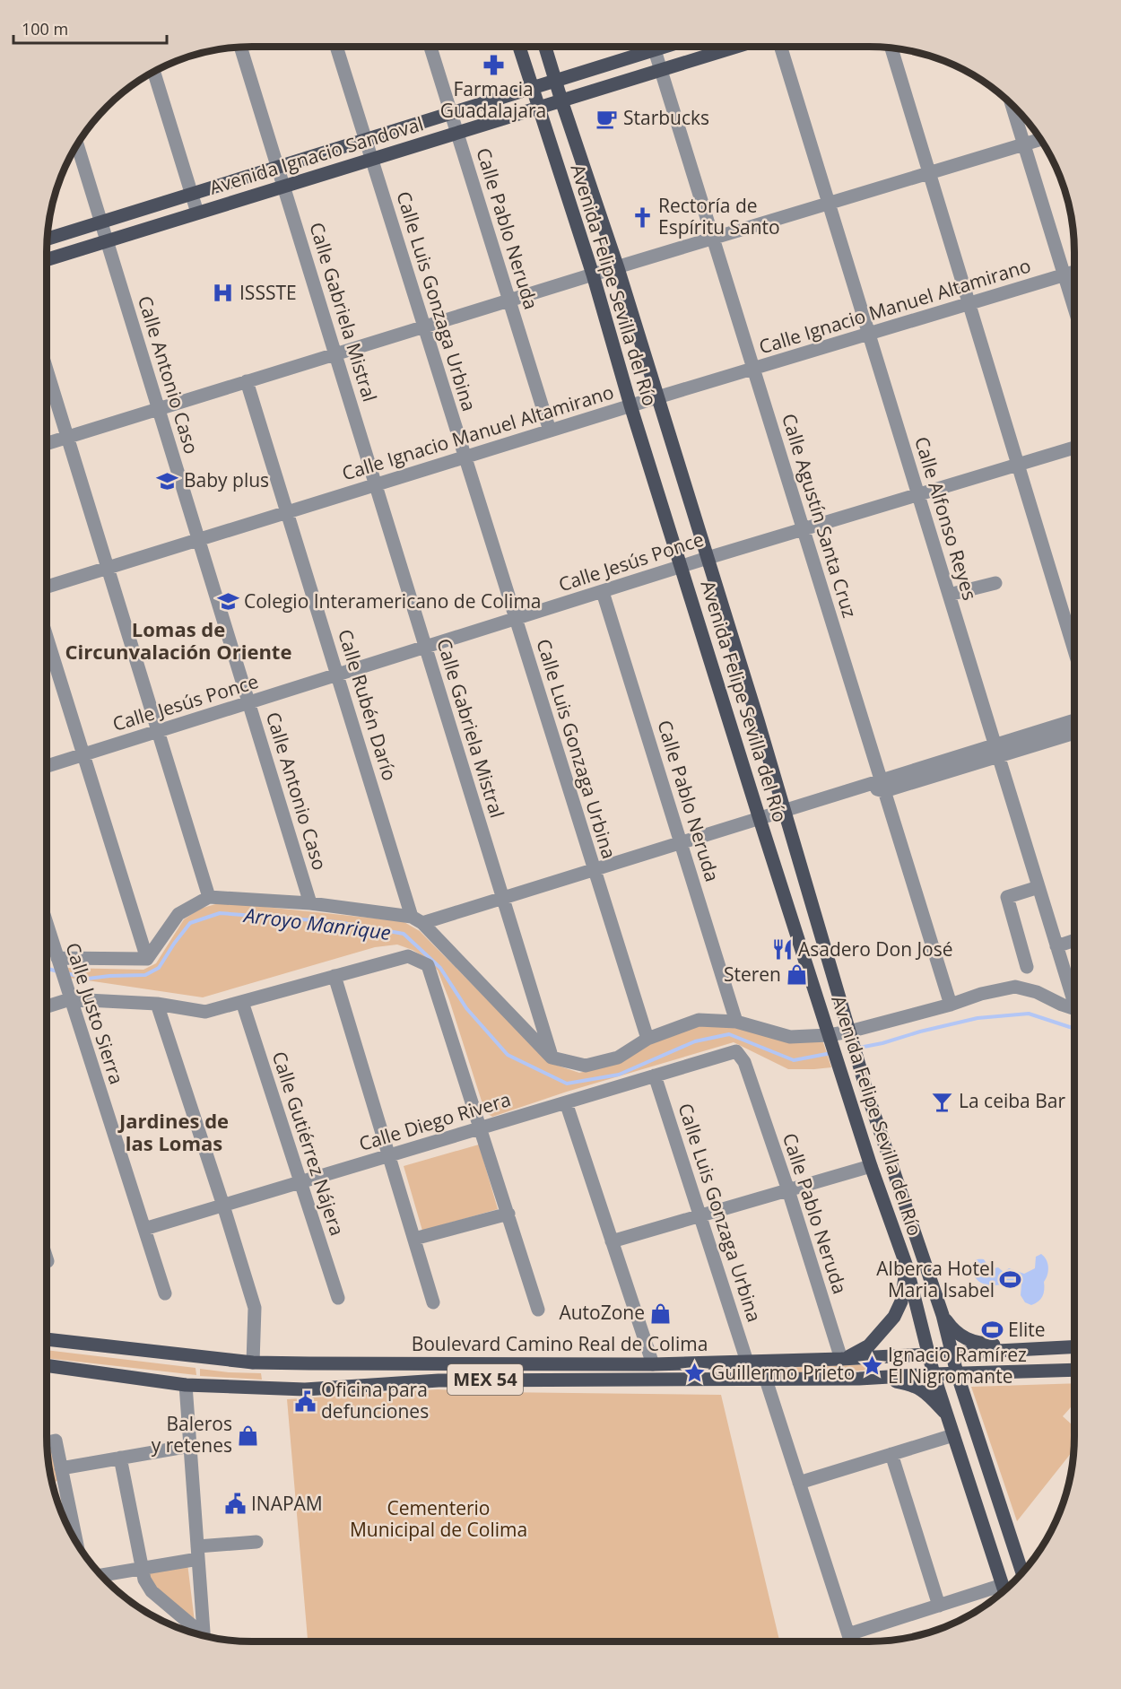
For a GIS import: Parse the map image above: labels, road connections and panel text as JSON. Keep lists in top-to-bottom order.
{
  "streets": {
    "main road": [
      "Avenida Ignacio Sandoval",
      "Avenida Felipe Sevilla del Río",
      "Boulevard Camino Real de Colima",
      "MEX 54"
    ],
    "street": [
      "Calle Pablo Neruda",
      "Calle Luis Gonzaga Urbina",
      "Calle Ignacio Manuel Altamirano",
      "Calle Gabriela Mistral",
      "Calle Antonio Caso",
      "Calle Agustín Santa Cruz",
      "Calle Alfonso Reyes",
      "Calle Jesús Ponce",
      "Calle Rubén Darío",
      "Calle Justo Sierra",
      "Calle Diego Rivera",
      "Calle Gutiérrez Nájera"
    ]
  },
  "crossings": [
    ["Avenida Ignacio Sandoval", "Calle Pablo Neruda"],
    ["Avenida Ignacio Sandoval", "Avenida Felipe Sevilla del Río"],
    ["Avenida Ignacio Sandoval", "Calle Luis Gonzaga Urbina"],
    ["Avenida Ignacio Sandoval", "Calle Gabriela Mistral"],
    ["Avenida Ignacio Sandoval", "Calle Antonio Caso"],
    ["Avenida Ignacio Sandoval", "Calle Agustín Santa Cruz"],
    ["Calle Pablo Neruda", "Calle Ignacio Manuel Altamirano"],
    ["Calle Pablo Neruda", "Calle Jesús Ponce"],
    ["Calle Pablo Neruda", "Calle Diego Rivera"],
    ["Calle Pablo Neruda", "Boulevard Camino Real de Colima"],
    ["Avenida Felipe Sevilla del Río", "Calle Ignacio Manuel Altamirano"],
    ["Avenida Felipe Sevilla del Río", "Calle Jesús Ponce"],
    ["Avenida Felipe Sevilla del Río", "Boulevard Camino Real de Colima"],
    ["Calle Luis Gonzaga Urbina", "Calle Ignacio Manuel Altamirano"],
    ["Calle Luis Gonzaga Urbina", "Calle Jesús Ponce"],
    ["Calle Luis Gonzaga Urbina", "Calle Diego Rivera"],
    ["Calle Luis Gonzaga Urbina", "Boulevard Camino Real de Colima"],
    ["Calle Ignacio Manuel Altamirano", "Calle Gabriela Mistral"],
    ["Calle Ignacio Manuel Altamirano", "Calle Antonio Caso"],
    ["Calle Ignacio Manuel Altamirano", "Calle Agustín Santa Cruz"],
    ["Calle Ignacio Manuel Altamirano", "Calle Alfonso Reyes"],
    ["Calle Ignacio Manuel Altamirano", "Calle Rubén Darío"],
    ["Calle Gabriela Mistral", "Calle Jesús Ponce"],
    ["Calle Antonio Caso", "Calle Jesús Ponce"],
    ["Calle Agustín Santa Cruz", "Calle Jesús Ponce"],
    ["Calle Alfonso Reyes", "Calle Jesús Ponce"],
    ["Calle Jesús Ponce", "Calle Rubén Darío"],
    ["Calle Justo Sierra", "Calle Diego Rivera"],
    ["Calle Diego Rivera", "Calle Gutiérrez Nájera"]
  ],
  "districts": ["Lomas de Circunvalación Oriente", "Jardines de las Lomas"],
  "water": ["Arroyo Manrique"],
  "parks": ["Cementerio Municipal de Colima"],
  "places": {
    "pharmacy": ["Farmacia Guadalajara"],
    "cafe": ["Starbucks"],
    "church": ["Rectoría de Espíritu Santo"],
    "hospital": ["ISSSTE"],
    "school or university": ["Baby plus", "Colegio Interamericano de Colima"],
    "restaurant": ["Asadero Don José"],
    "shop": ["Steren", "AutoZone", "Baleros y retenes"],
    "bar": ["La ceiba Bar"],
    "sports": ["Alberca Hotel Maria Isabel", "Elite"],
    "place": ["Ignacio Ramírez El Nigromante", "Guillermo Prieto"],
    "public building": ["Oficina para defunciones", "INAPAM"]
  },
  "scale_bar": "100 m"
}
